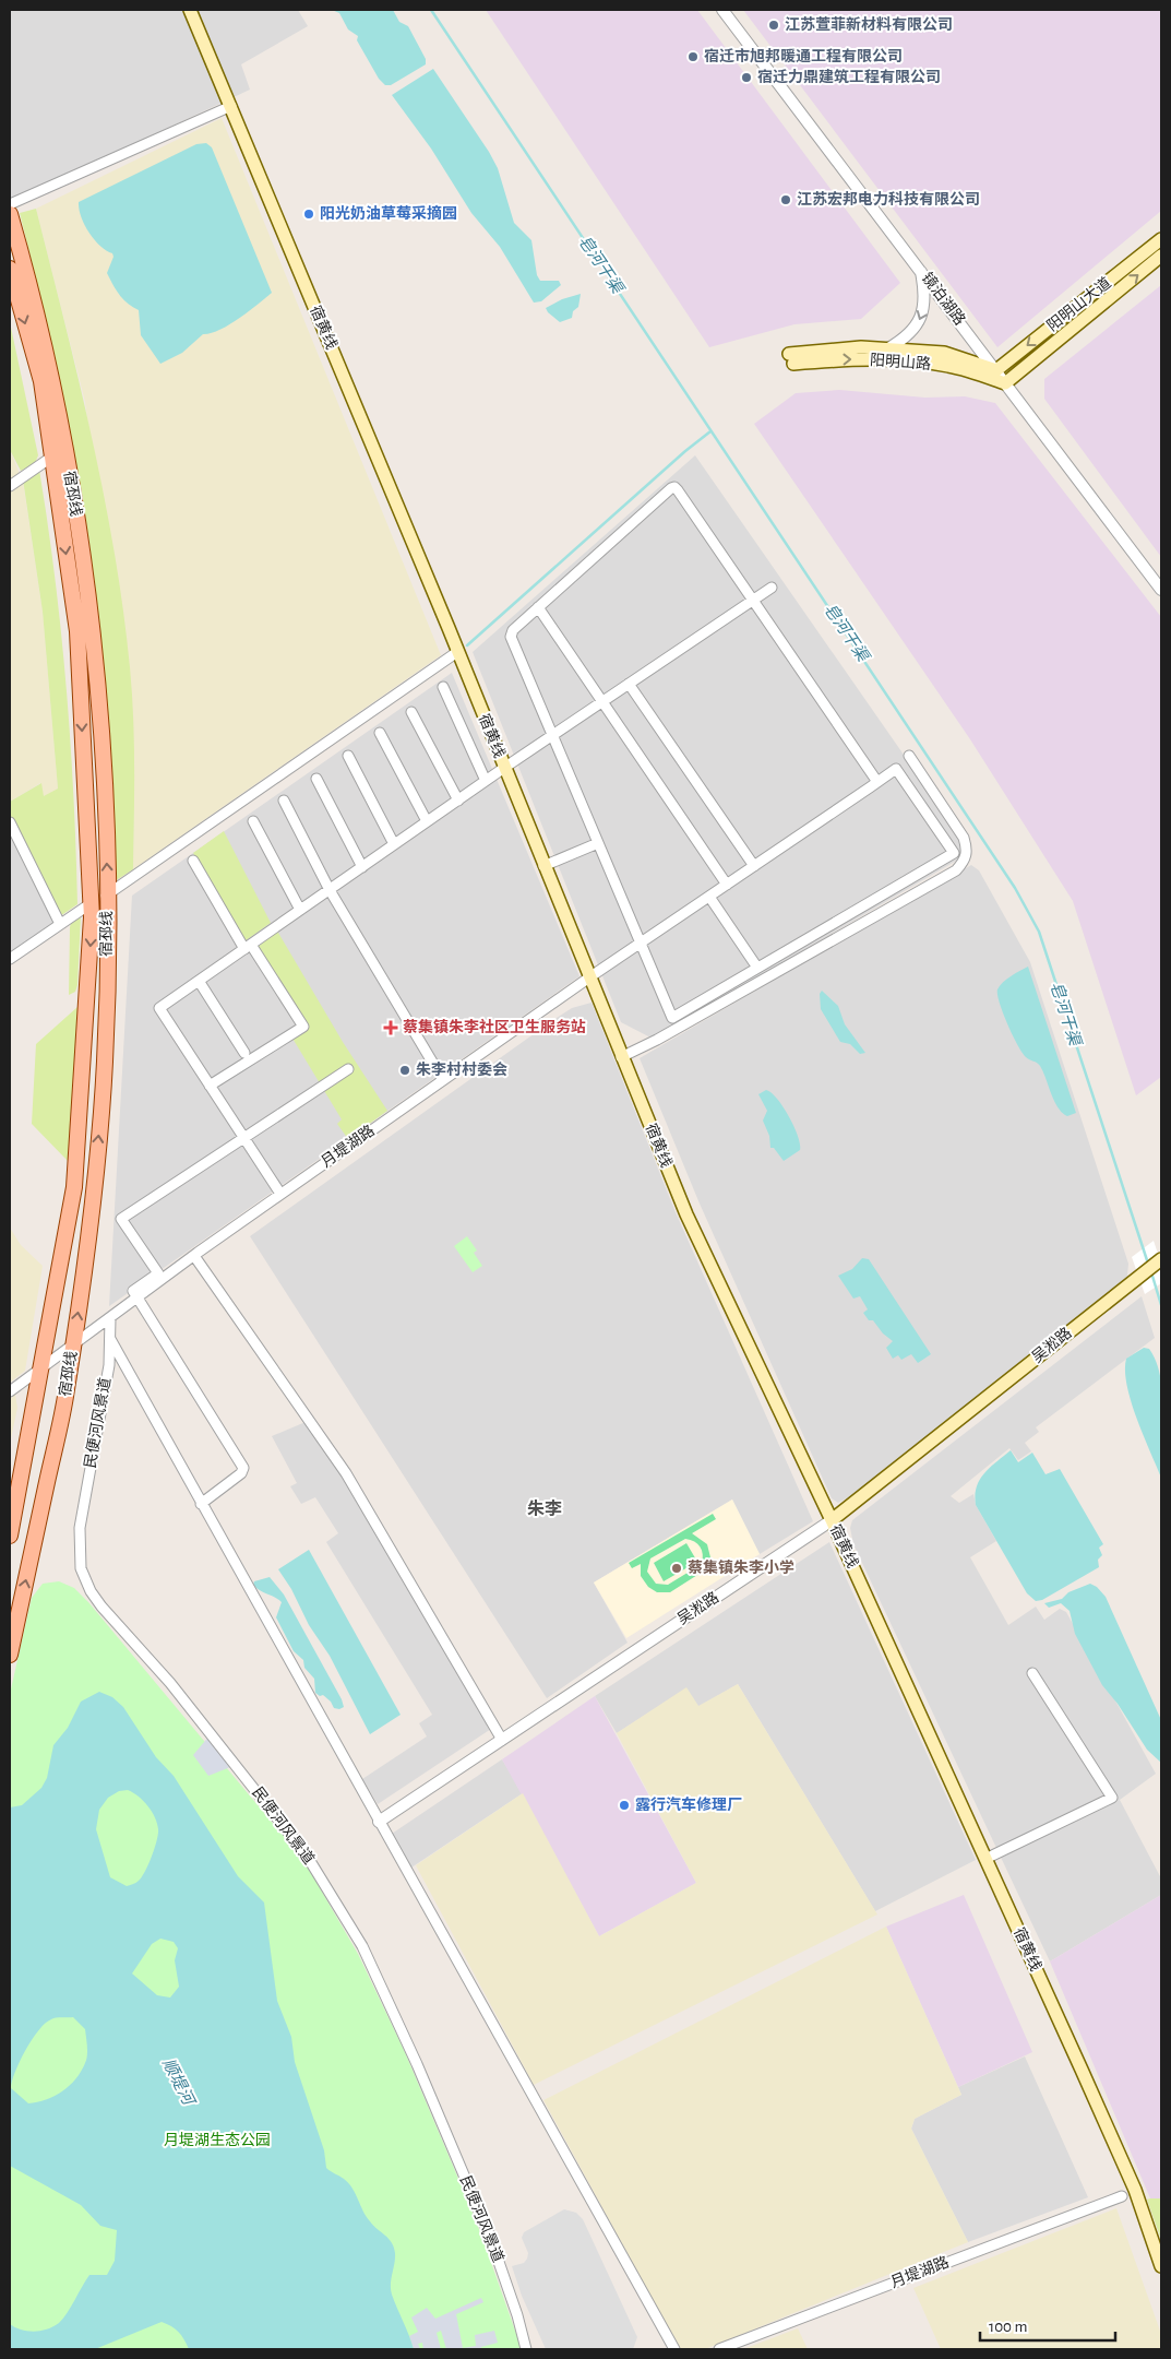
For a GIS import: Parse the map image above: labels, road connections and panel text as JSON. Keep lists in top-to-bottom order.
{
  "streets": {
    "main road": [
      "阳明山大道",
      "宿黄线",
      "阳明山路",
      "宿邳线",
      "吴淞路"
    ],
    "street": ["镜泊湖路", "月堤湖路", "民便河风景道"]
  },
  "crossings": [
    ["镜泊湖路", "阳明山大道"],
    ["镜泊湖路", "阳明山路"],
    ["阳明山大道", "阳明山路"],
    ["宿黄线", "月堤湖路"],
    ["宿黄线", "吴淞路"],
    ["宿邳线", "月堤湖路"],
    ["月堤湖路", "民便河风景道"]
  ],
  "districts": ["朱李"],
  "water": ["皂河干渠", "顺堤河"],
  "parks": ["月堤湖生态公园"],
  "places": {
    "other": [
      "江苏萱菲新材料有限公司",
      "宿迁市旭邦暖通工程有限公司",
      "宿迁力鼎建筑工程有限公司",
      "江苏宏邦电力科技有限公司",
      "阳光奶油草莓采摘园",
      "朱李村村委会",
      "蔡集镇朱李小学",
      "露行汽车修理厂"
    ],
    "health": ["蔡集镇朱李社区卫生服务站"]
  },
  "scale_bar": "100 m"
}
